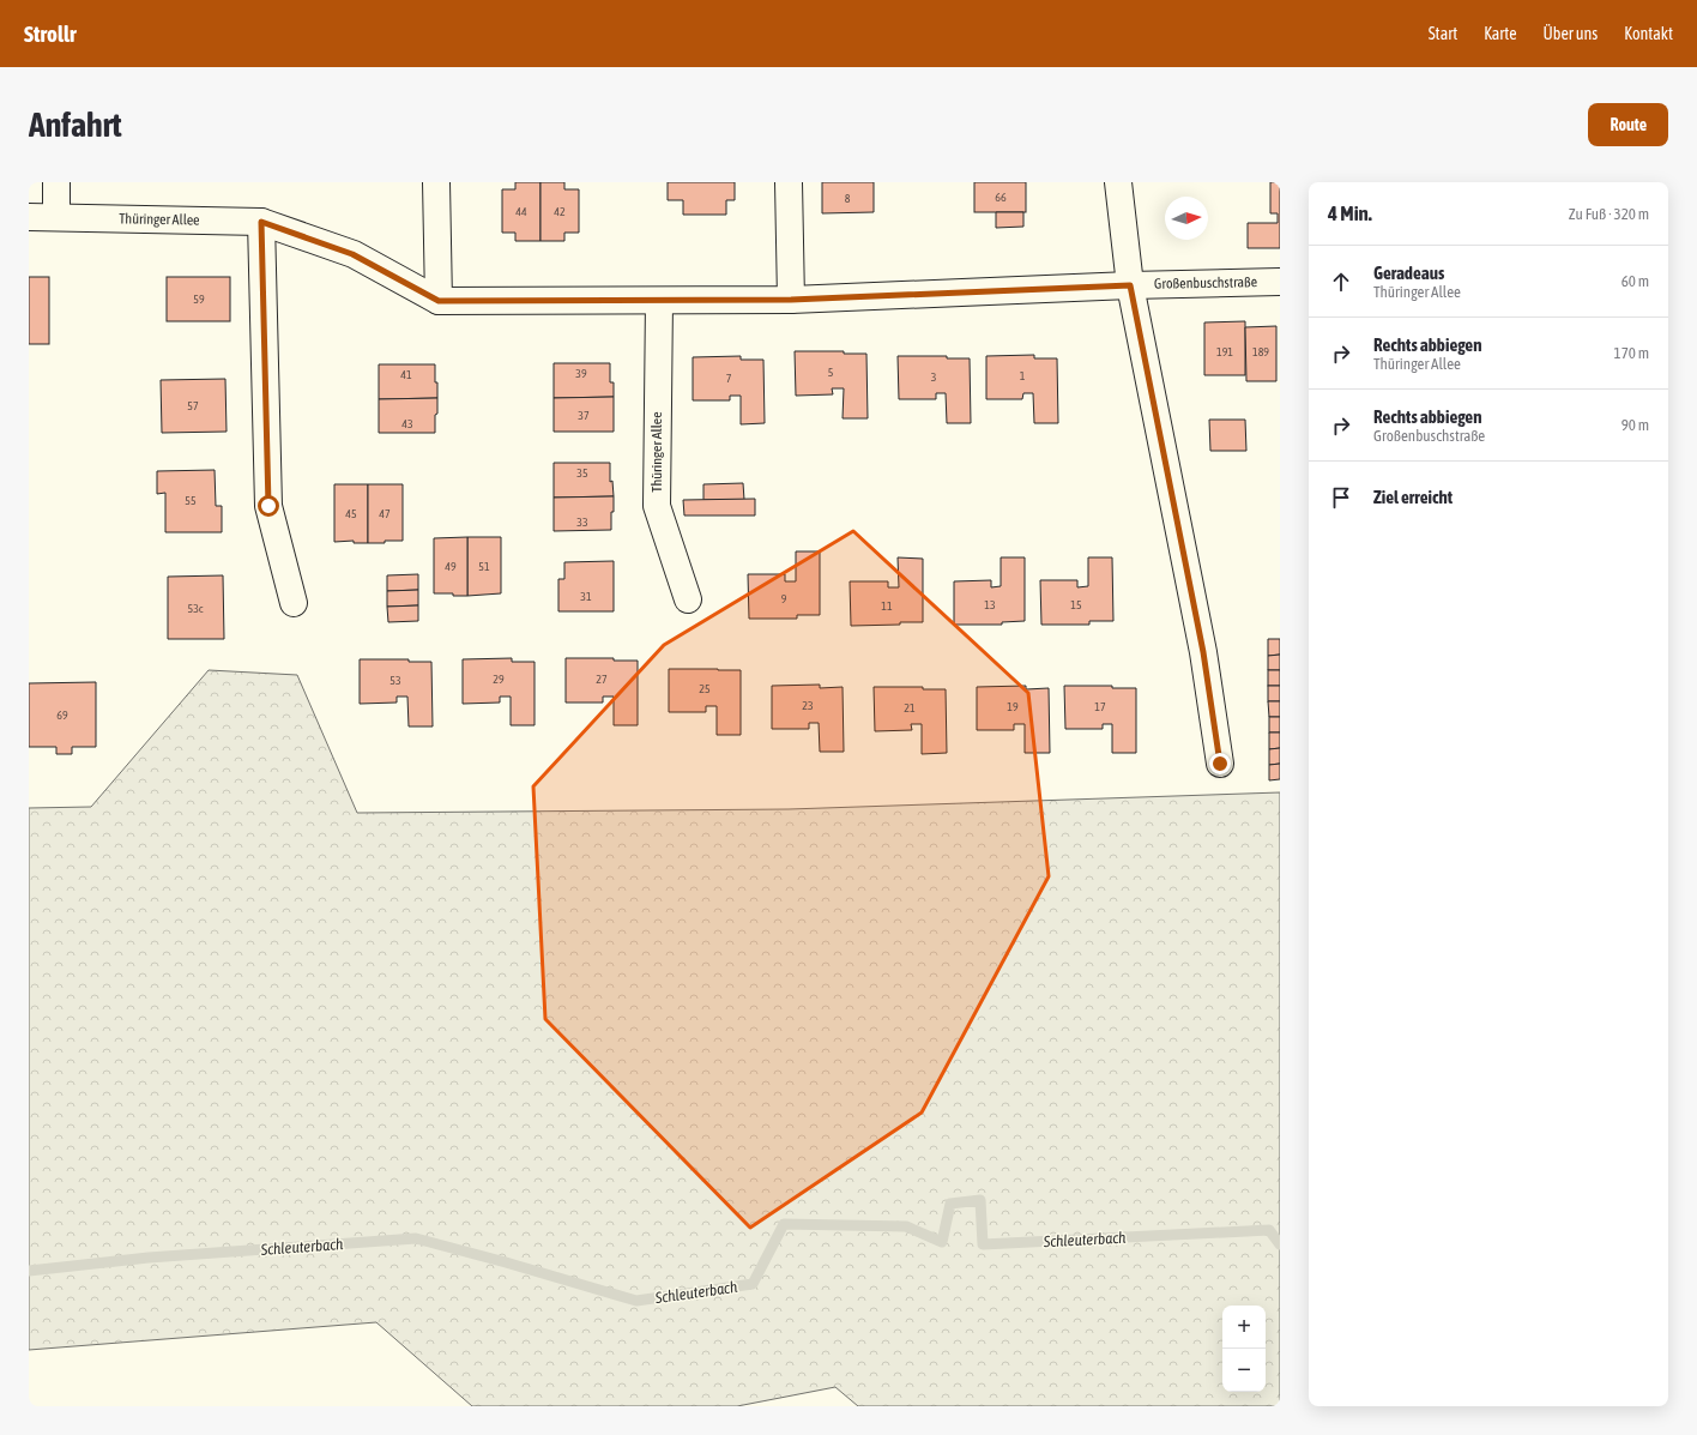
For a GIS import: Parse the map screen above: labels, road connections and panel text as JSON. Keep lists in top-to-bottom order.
{
  "streets": {
    "street": ["Thüringer Allee", "Großenbuschstraße"]
  },
  "crossings": [
    ["Thüringer Allee", "Großenbuschstraße"]
  ],
  "water": ["Schleuterbach"],
  "house_numbers": [
    "66",
    "8",
    "44",
    "42",
    "59",
    "191",
    "189",
    "5",
    "39",
    "41",
    "1",
    "3",
    "7",
    "57",
    "37",
    "43",
    "35",
    "55",
    "45",
    "47",
    "33",
    "49",
    "51",
    "31",
    "9",
    "13",
    "15",
    "11",
    "53c",
    "29",
    "27",
    "53",
    "25",
    "23",
    "19",
    "17",
    "21",
    "69"
  ],
  "north": "right",
  "page": {
    "header": "Strollr",
    "nav": [
      "Start",
      "Karte",
      "Über uns",
      "Kontakt"
    ],
    "buttons": "Route",
    "title": "Anfahrt",
    "heading": ["4 Min.", "Zu Fuß · 320 m"],
    "list": [
      ["Geradeaus", "Thüringer Allee", "60 m"],
      ["Rechts abbiegen", "Thüringer Allee", "170 m"],
      ["Rechts abbiegen", "Großenbuschstraße", "90 m"],
      "Ziel erreicht"
    ],
    "map_buttons": ["+", "−"]
  }
}
